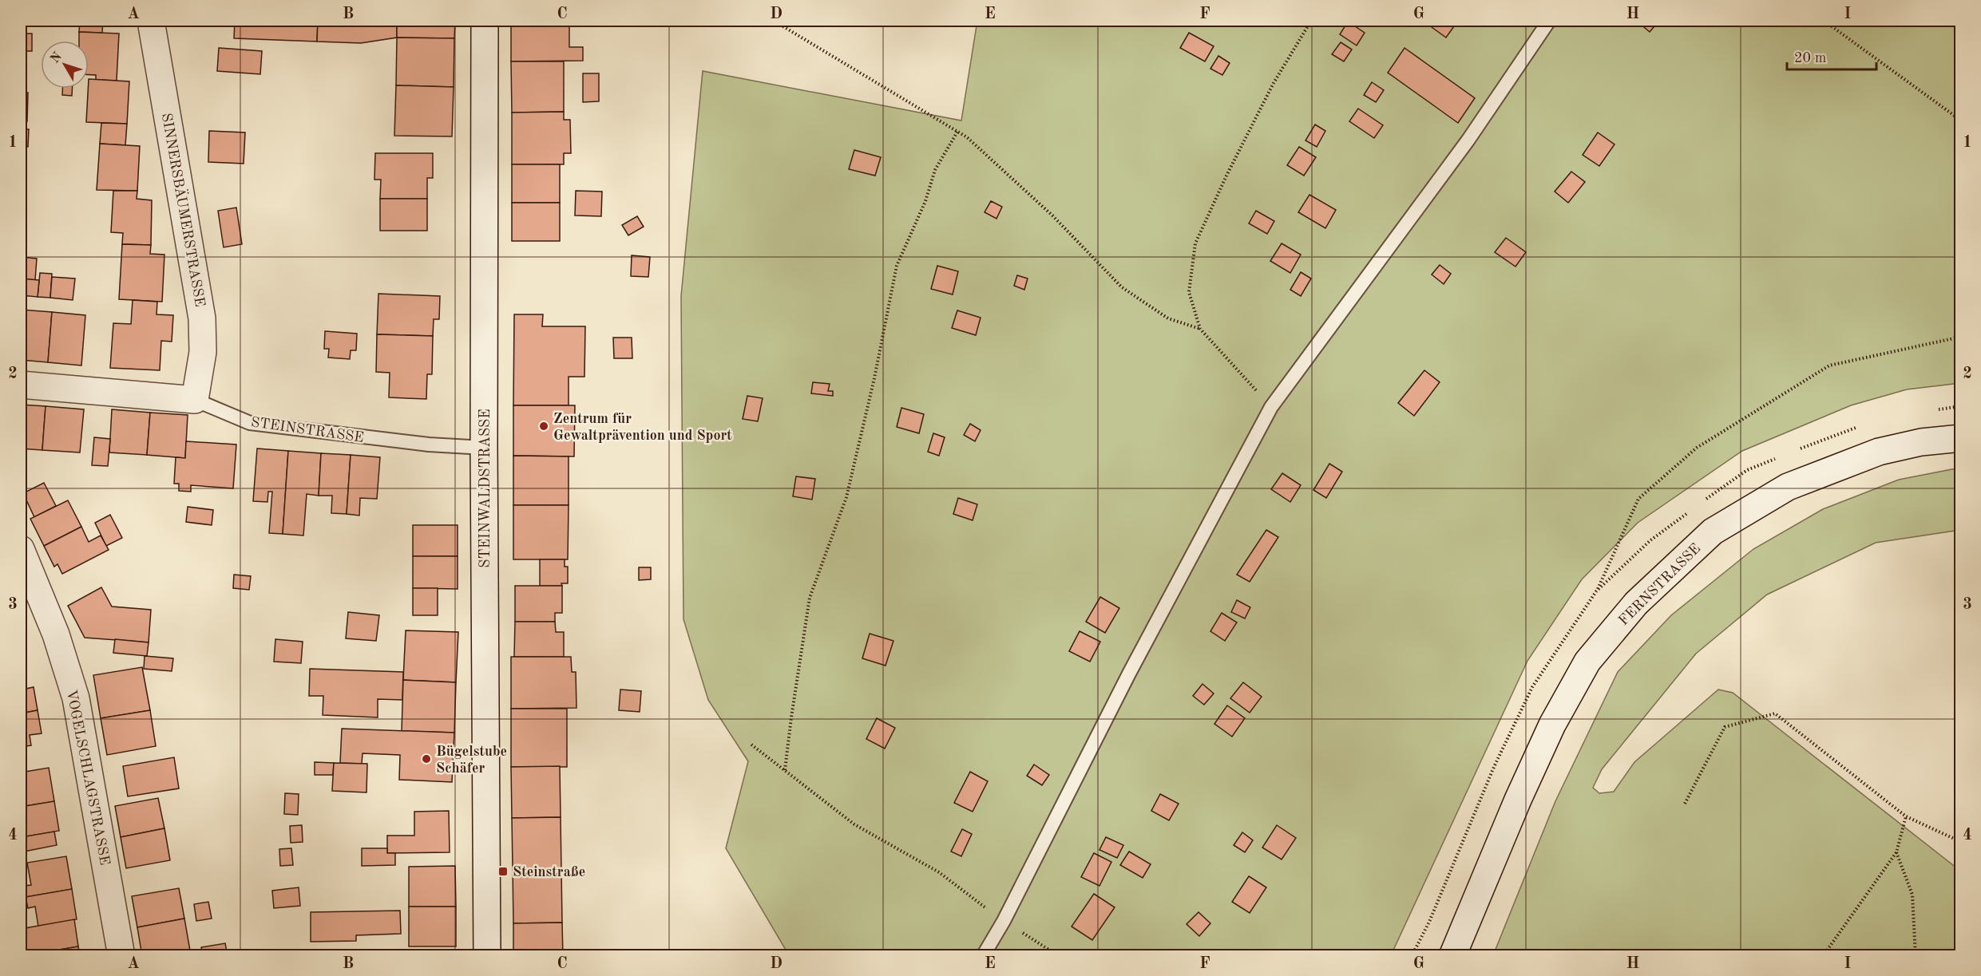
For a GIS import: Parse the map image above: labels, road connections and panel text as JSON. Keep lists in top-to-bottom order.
{
  "streets": {
    "street": [
      "SINNERSBÄUMERSTRASSE",
      "STEINSTRASSE",
      "STEINWALDSTRASSE",
      "FERNSTRASSE",
      "VOGELSCHLAGSTRASSE"
    ]
  },
  "crossings": [
    ["SINNERSBÄUMERSTRASSE", "STEINSTRASSE"],
    ["STEINSTRASSE", "STEINWALDSTRASSE"]
  ],
  "places": {
    "other": ["Zentrum für Gewaltprävention und Sport", "Bügelstube Schäfer"],
    "transit": ["Steinstraße"]
  },
  "scale_bar": "20 m",
  "north": "top left",
  "grid": {
    "columns": [
      "A",
      "B",
      "C",
      "D",
      "E",
      "F",
      "G",
      "H",
      "I"
    ],
    "rows": [
      "1",
      "2",
      "3",
      "4"
    ]
  }
}
